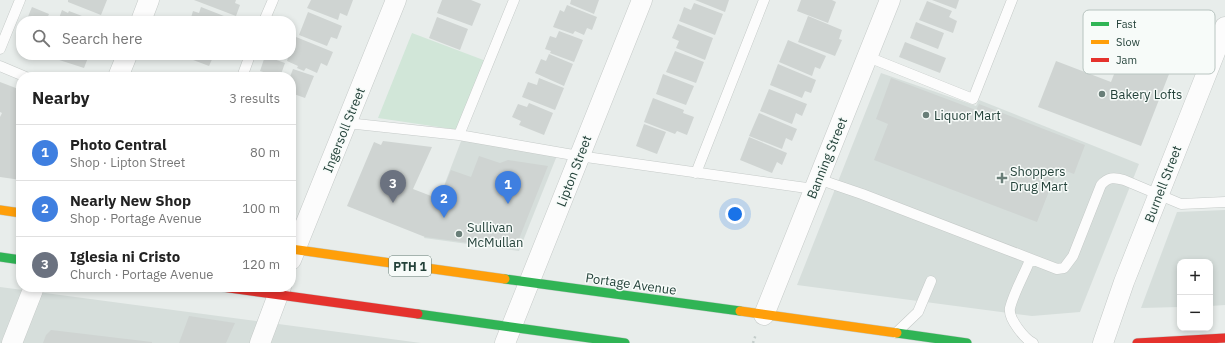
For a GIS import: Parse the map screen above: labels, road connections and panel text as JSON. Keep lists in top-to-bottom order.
{
  "streets": {
    "highway": ["PTH 1", "Portage Avenue"],
    "street": [
      "Ingersoll Street",
      "Banning Street",
      "Lipton Street",
      "Burnell Street"
    ]
  },
  "crossings": [
    ["Banning Street", "Portage Avenue"],
    ["Lipton Street", "Portage Avenue"]
  ],
  "places": {
    "other": ["Bakery Lofts", "Liquor Mart", "Sullivan McMullan"],
    "health": ["Shoppers Drug Mart"]
  },
  "legend": ["Fast", "Slow", "Jam"],
  "page": {
    "search": "Search here",
    "heading": ["Nearby", "3 results"],
    "list": [
      {
        "mark": "1",
        "name": "Photo Central",
        "note": "Shop · Lipton Street",
        "value": "80 m"
      },
      {
        "mark": "2",
        "name": "Nearly New Shop",
        "note": "Shop · Portage Avenue",
        "value": "100 m"
      },
      {
        "mark": "3",
        "name": "Iglesia ni Cristo",
        "note": "Church · Portage Avenue",
        "value": "120 m"
      }
    ],
    "pins": ["3", "1", "2"],
    "map_buttons": ["+", "−"]
  }
}
